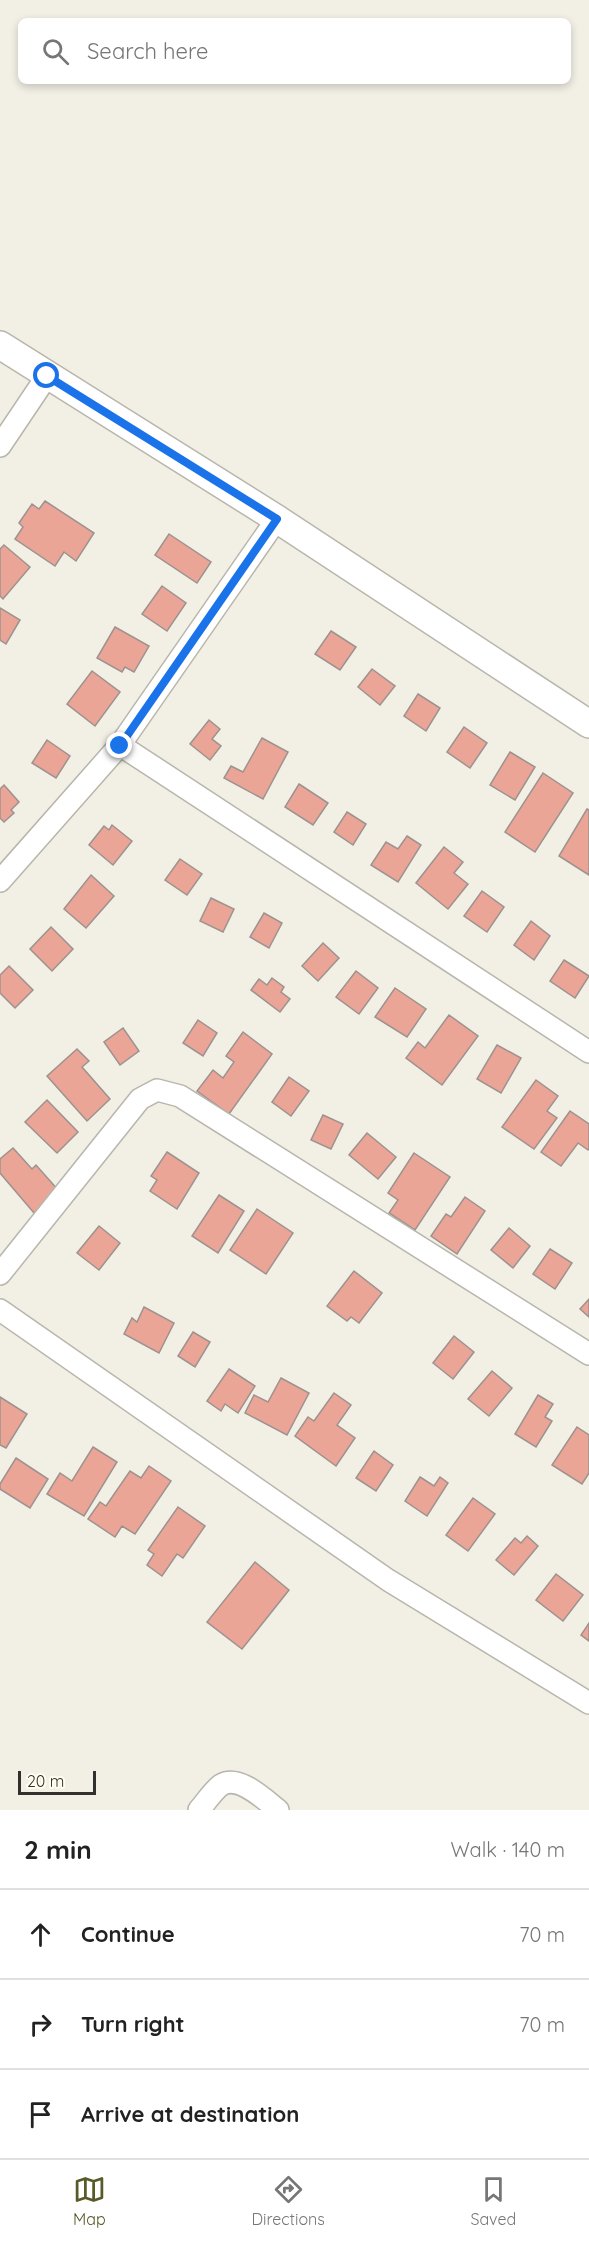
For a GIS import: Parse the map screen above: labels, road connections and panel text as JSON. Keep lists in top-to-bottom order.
{
  "scale_bar": "20 m",
  "page": {
    "search": "Search here",
    "scale": "20 m",
    "heading": ["2 min", "Walk · 140 m"],
    "list": [
      ["Continue", "70 m"],
      ["Turn right", "70 m"],
      "Arrive at destination"
    ],
    "nav": ["Map", "Directions", "Saved"]
  }
}
